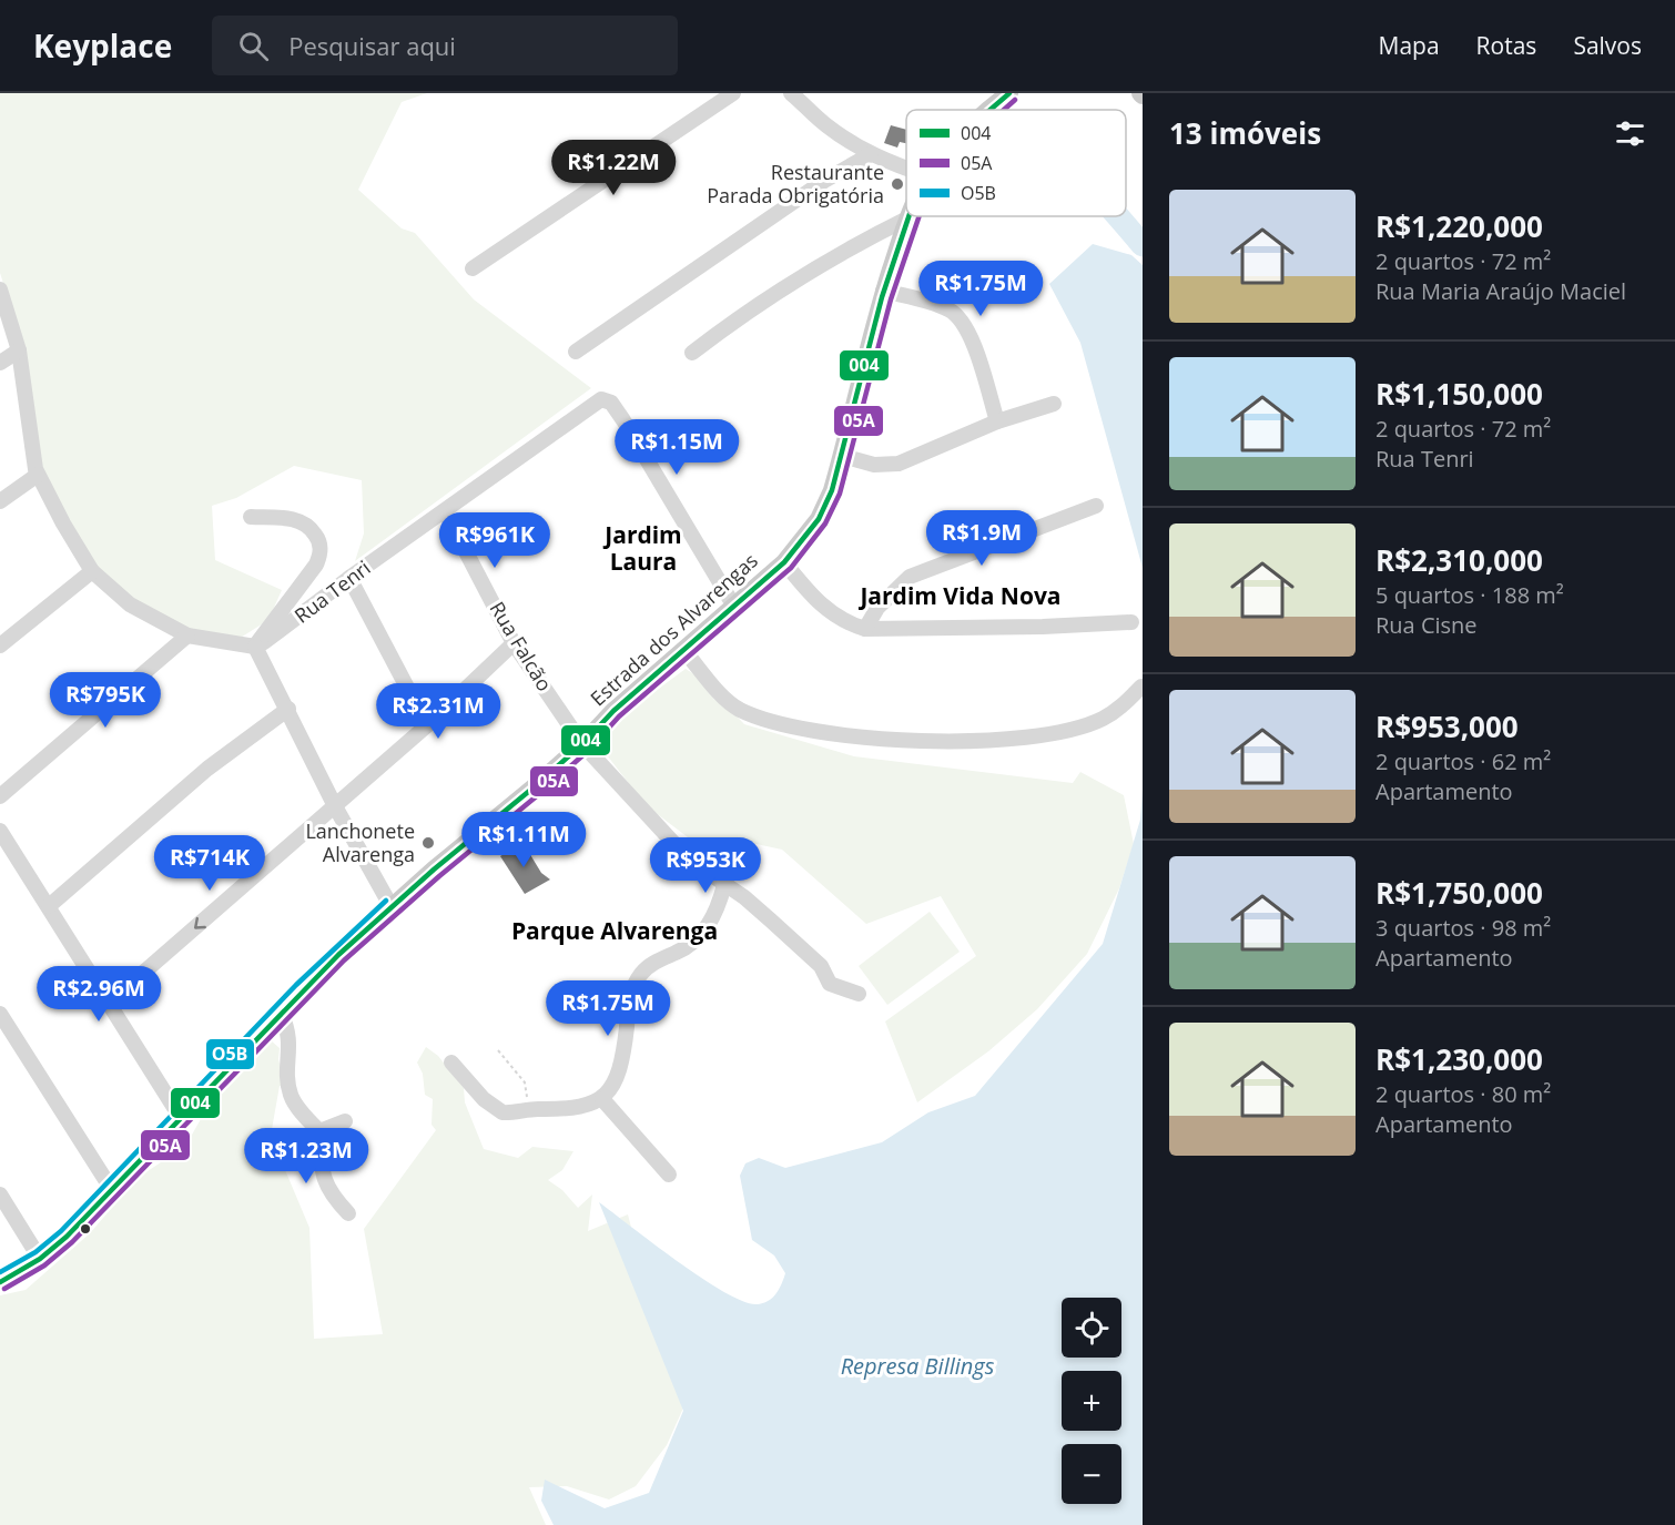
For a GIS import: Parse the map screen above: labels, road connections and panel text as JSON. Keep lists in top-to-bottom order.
{
  "streets": {
    "main road": ["Estrada dos Alvarengas"],
    "street": ["Rua Tenri", "Rua Falcão"]
  },
  "crossings": [
    ["Rua Tenri", "Estrada dos Alvarengas"],
    ["Rua Tenri", "Rua Falcão"],
    ["Estrada dos Alvarengas", "Rua Falcão"]
  ],
  "districts": ["Jardim Laura", "Jardim Vida Nova", "Parque Alvarenga"],
  "water": ["Represa Billings"],
  "places": ["Restaurante Parada Obrigatória", "Lanchonete Alvarenga"],
  "lines": ["transit line 004", "transit line 05A", "transit line O5B"],
  "legend": ["004", "05A", "O5B"],
  "page": {
    "header": "Keyplace",
    "search": "Pesquisar aqui",
    "nav": ["Mapa", "Rotas", "Salvos"],
    "heading": "13 imóveis",
    "price": [
      "R$1.22M",
      "R$1.75M",
      "R$1.15M",
      "R$1.9M",
      "R$961K",
      "R$795K",
      "R$2.31M",
      "R$1.11M",
      "R$714K",
      "R$953K",
      "R$2.96M",
      "R$1.75M",
      "R$1.23M"
    ],
    "list": [
      {
        "name": "R$1,220,000",
        "note": "2 quartos · 72 m² · Rua Maria Araújo Maciel"
      },
      {
        "name": "R$1,150,000",
        "note": "2 quartos · 72 m² · Rua Tenri"
      },
      {
        "name": "R$2,310,000",
        "note": "5 quartos · 188 m² · Rua Cisne"
      },
      {
        "name": "R$953,000",
        "note": "2 quartos · 62 m² · Apartamento"
      },
      {
        "name": "R$1,750,000",
        "note": "3 quartos · 98 m² · Apartamento"
      },
      {
        "name": "R$1,230,000",
        "note": "2 quartos · 80 m² · Apartamento"
      }
    ],
    "map_buttons": ["+", "−"]
  }
}
